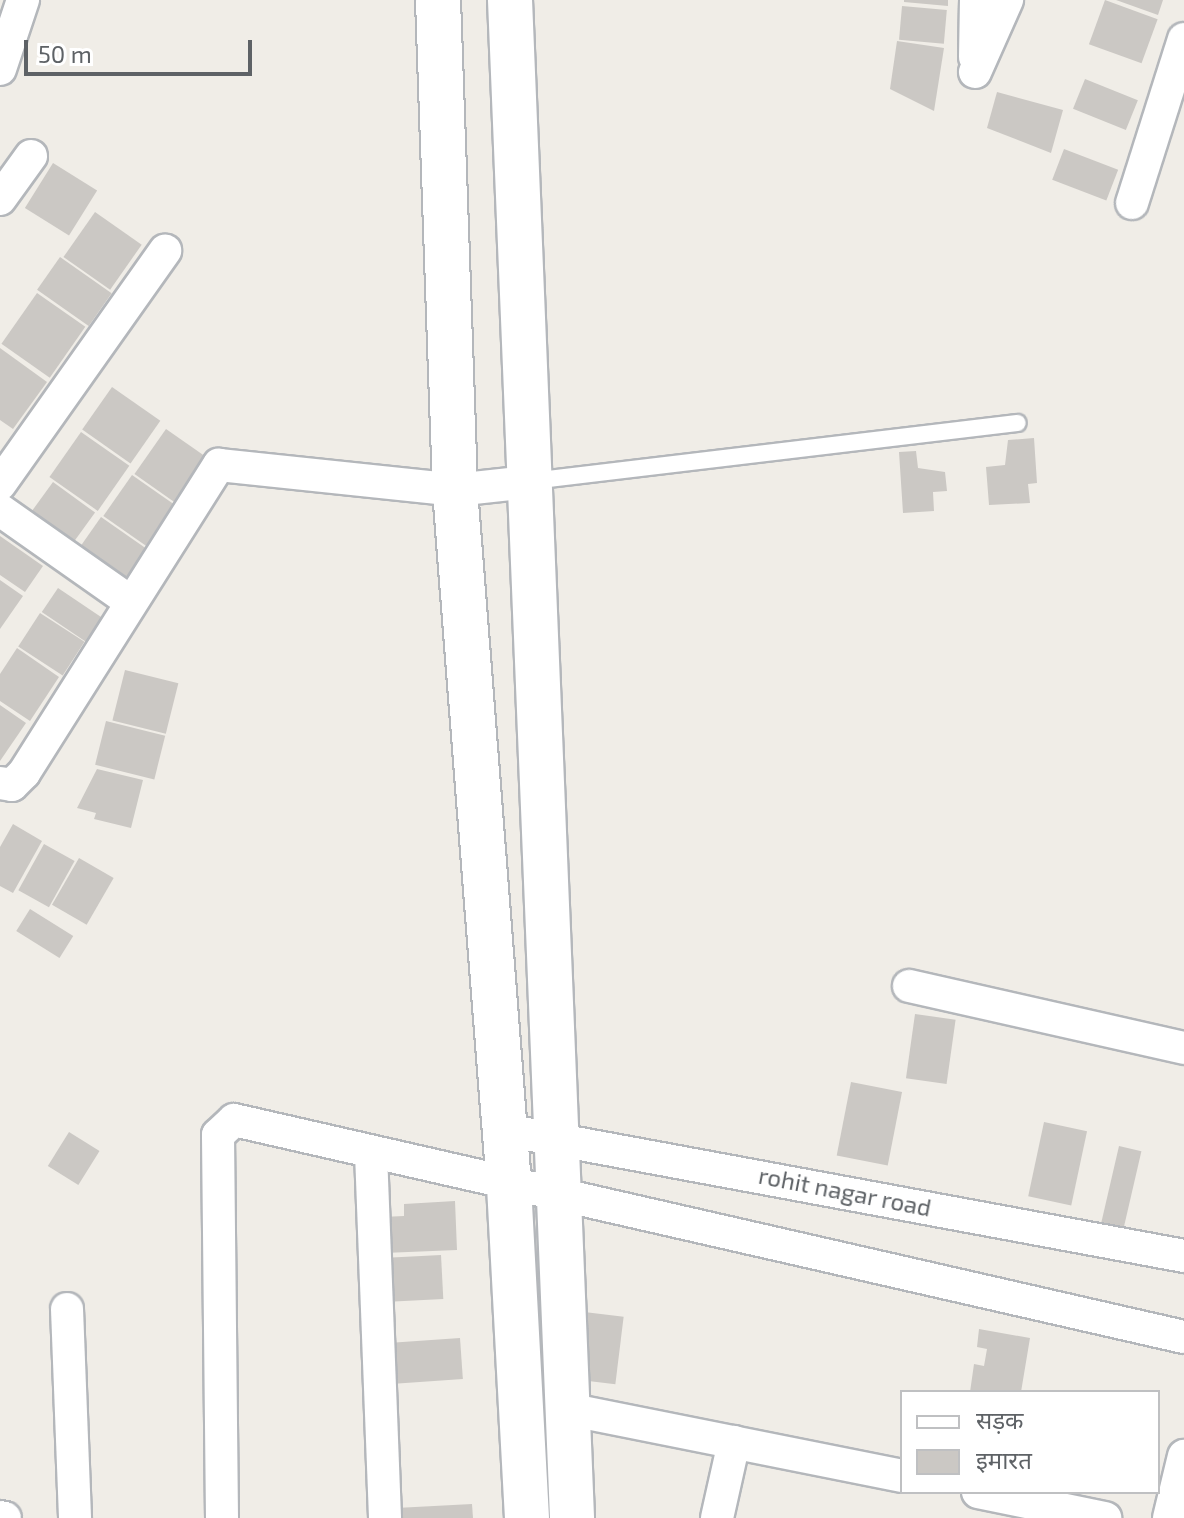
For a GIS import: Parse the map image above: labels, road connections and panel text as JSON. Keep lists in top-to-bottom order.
{
  "streets": {
    "street": ["rohit nagar road"]
  },
  "legend": ["सड़क", "इमारत"],
  "scale_bar": "50 m"
}
